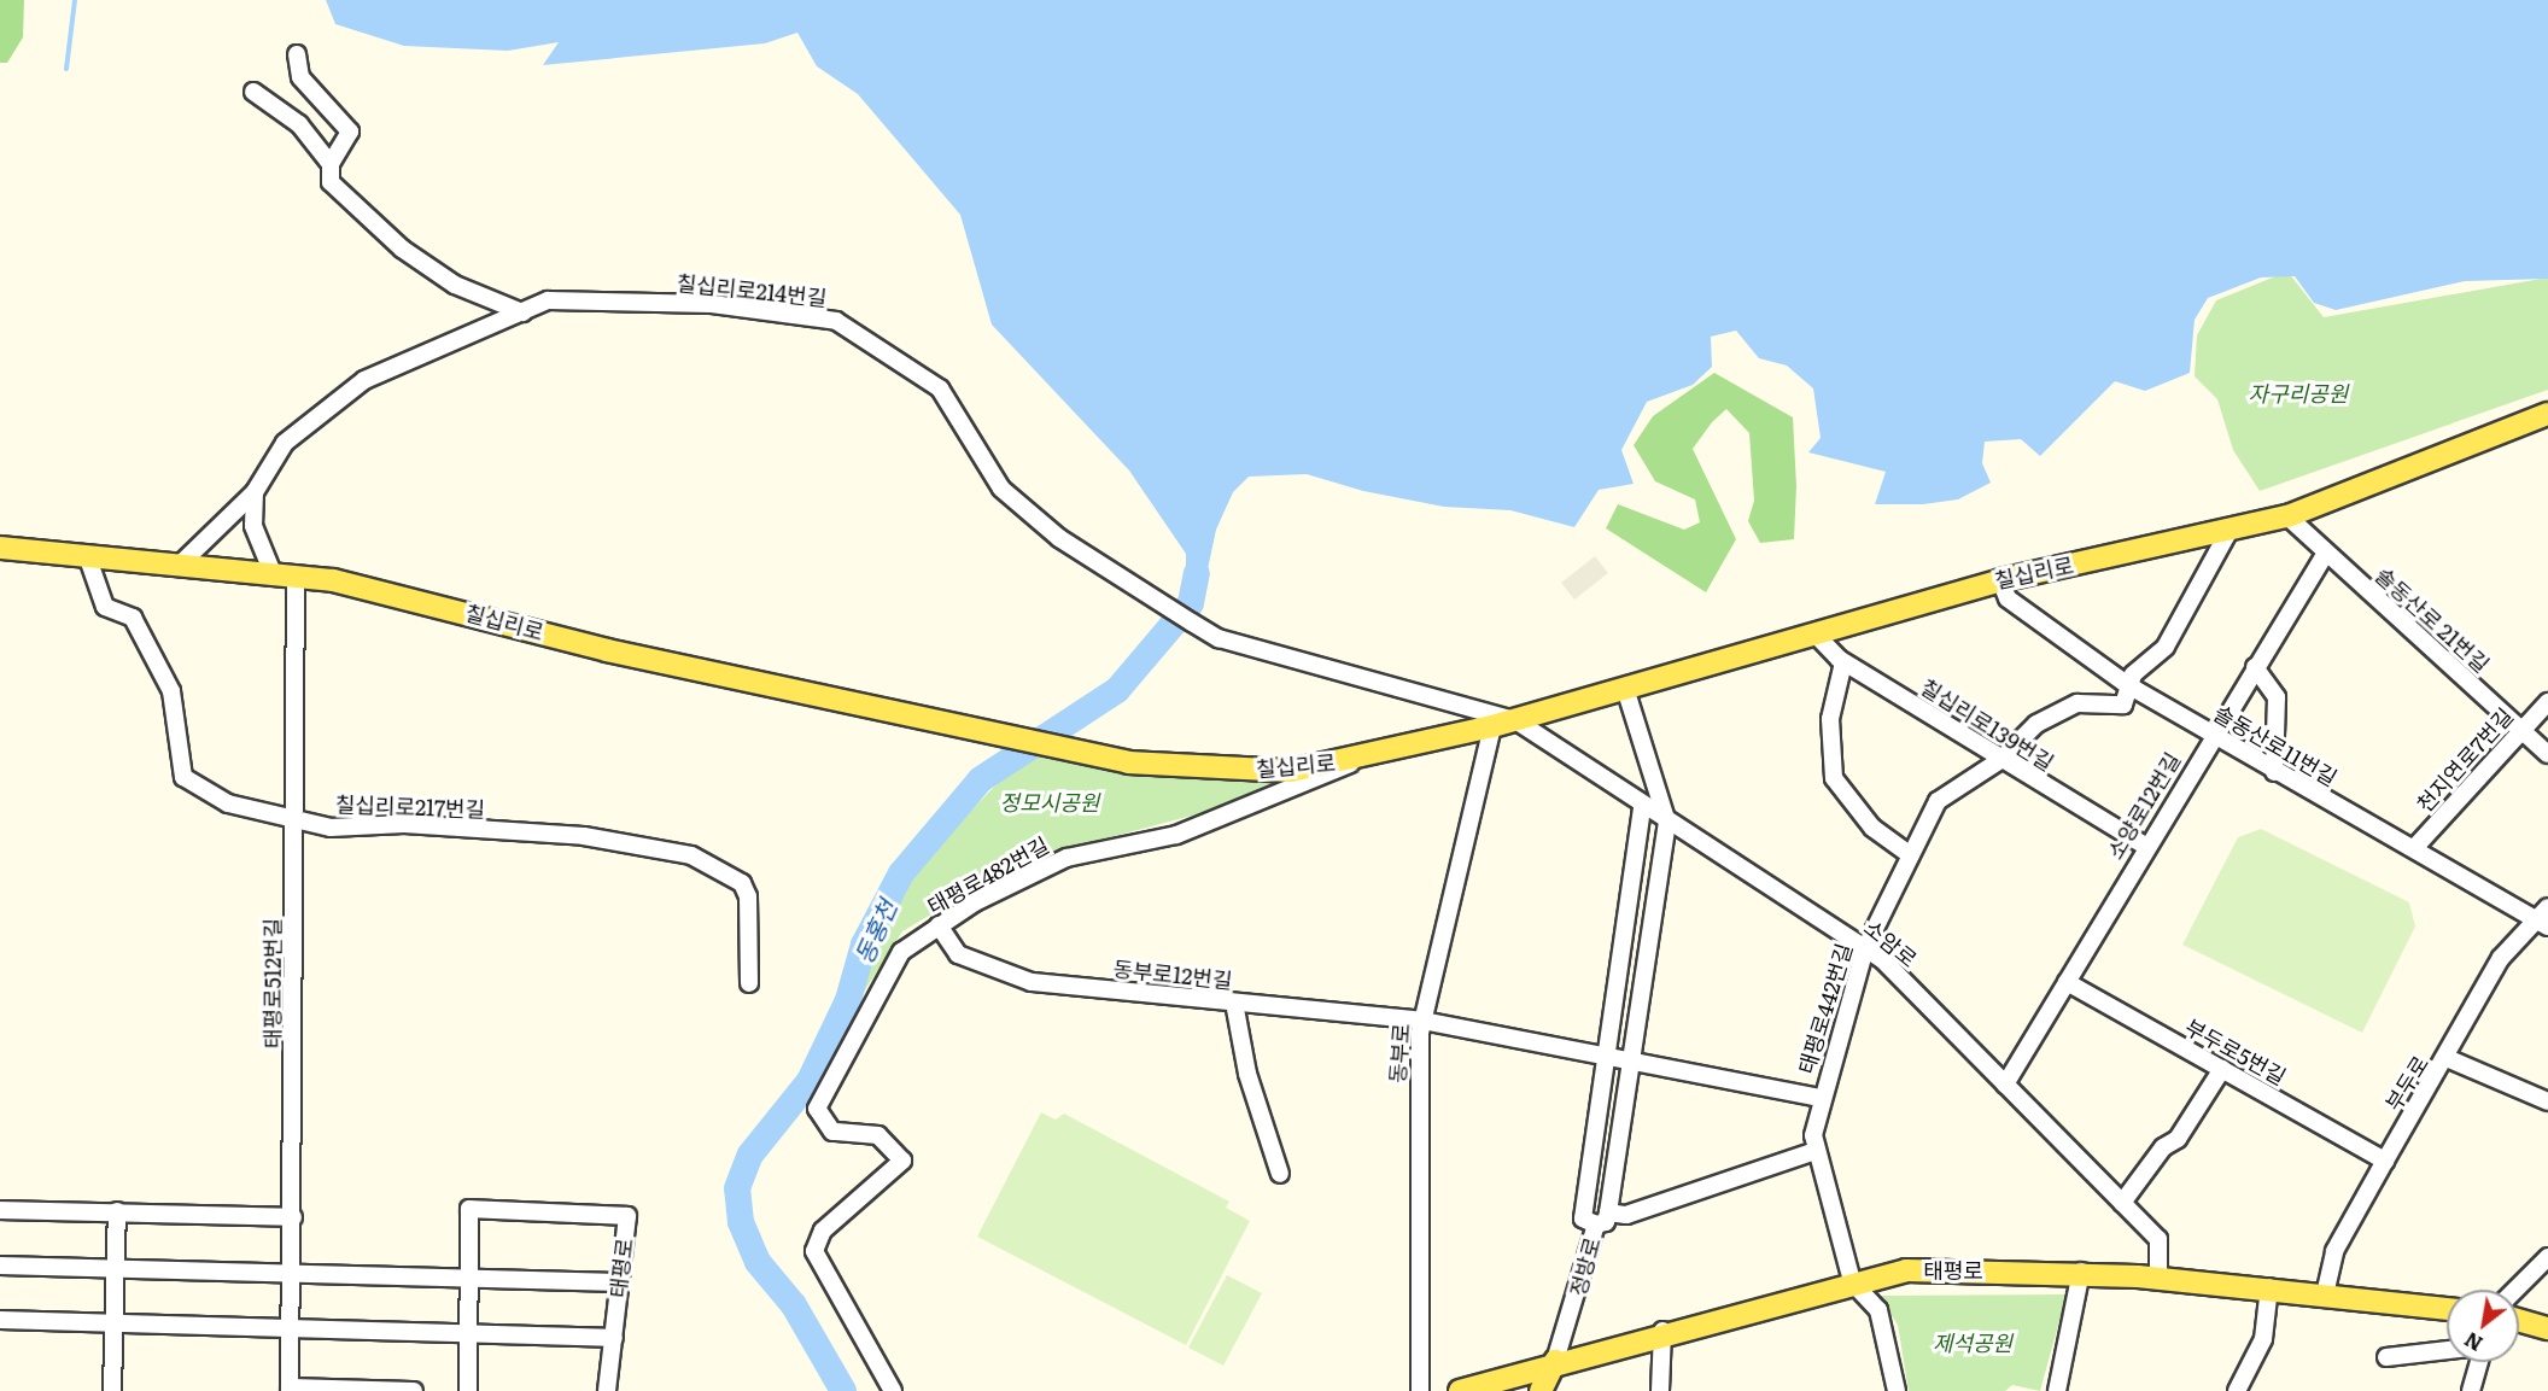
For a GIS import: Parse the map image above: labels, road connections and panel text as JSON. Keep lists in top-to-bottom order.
{
  "streets": {
    "main road": ["칠십리로", "정방로", "태평로"],
    "street": [
      "칠십리로214번길",
      "솔동산로 21번길",
      "칠십리로139번길",
      "솔동산로11번길",
      "천지연로7번길",
      "소양로12번길",
      "칠십리로217번길",
      "태평로482번길",
      "소암로",
      "동부로12번길",
      "태평로512번길",
      "태평로442번길",
      "부두로5번길",
      "동부로",
      "부두로"
    ]
  },
  "crossings": [
    ["칠십리로214번길", "칠십리로"],
    ["칠십리로214번길", "소암로"],
    ["칠십리로", "솔동산로 21번길"],
    ["칠십리로", "칠십리로139번길"],
    ["칠십리로", "솔동산로11번길"],
    ["칠십리로", "칠십리로217번길"],
    ["칠십리로", "태평로482번길"],
    ["칠십리로", "소암로"],
    ["칠십리로", "태평로512번길"],
    ["칠십리로", "태평로442번길"],
    ["칠십리로", "동부로"],
    ["솔동산로 21번길", "천지연로7번길"],
    ["솔동산로 21번길", "소양로12번길"],
    ["칠십리로139번길", "소양로12번길"],
    ["칠십리로139번길", "태평로442번길"],
    ["솔동산로11번길", "천지연로7번길"],
    ["솔동산로11번길", "소양로12번길"],
    ["솔동산로11번길", "태평로442번길"],
    ["솔동산로11번길", "부두로"],
    ["소양로12번길", "소암로"],
    ["소양로12번길", "부두로5번길"],
    ["칠십리로217번길", "태평로512번길"],
    ["태평로482번길", "동부로12번길"],
    ["소암로", "태평로442번길"],
    ["소암로", "정방로"],
    ["소암로", "태평로"],
    ["동부로12번길", "동부로"],
    ["태평로442번길", "정방로"],
    ["태평로442번길", "태평로"],
    ["부두로5번길", "부두로"],
    ["부두로", "태평로"],
    ["정방로", "태평로"]
  ],
  "water": ["동홍천"],
  "parks": ["자구리공원", "정모시공원", "제석공원"],
  "north": "bottom left"
}
